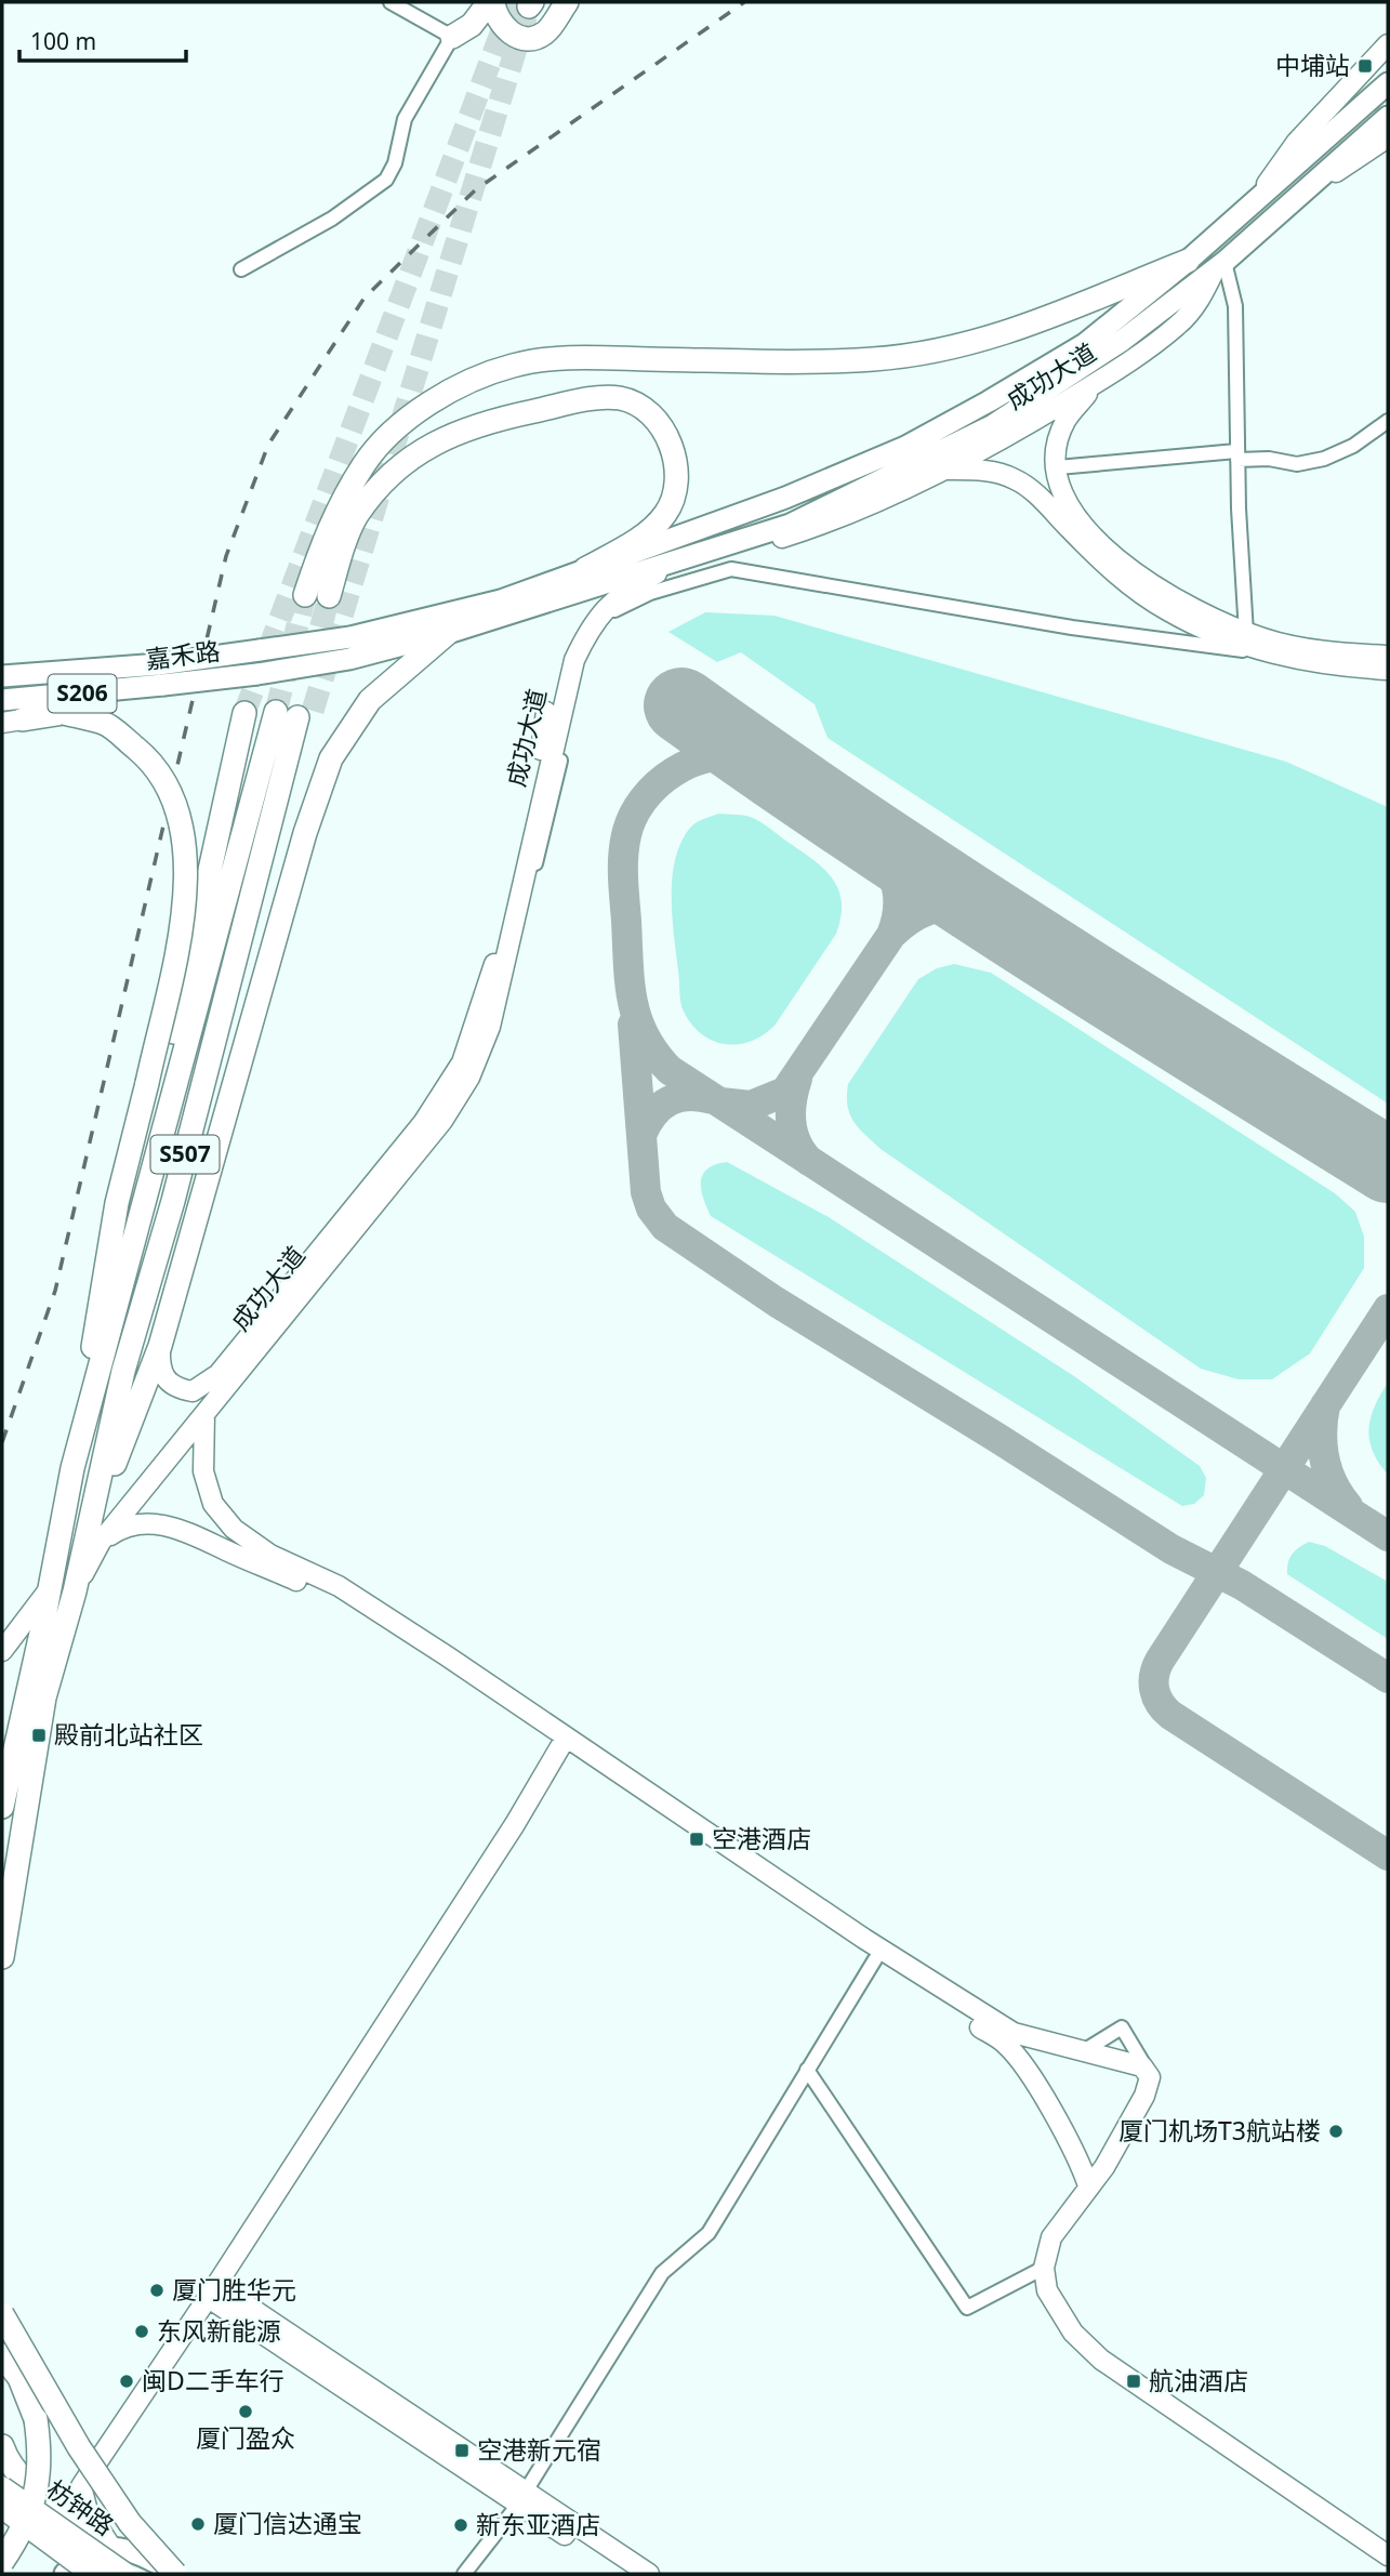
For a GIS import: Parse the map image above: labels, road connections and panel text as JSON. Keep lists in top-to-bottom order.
{
  "streets": {
    "highway": ["成功大道", "S507", "枋钟路"],
    "main road": ["嘉禾路", "S206"]
  },
  "crossings": [
    ["成功大道", "嘉禾路"],
    ["成功大道", "S507"]
  ],
  "places": {
    "transit": [
      "中埔站",
      "殿前北站社区",
      "空港酒店",
      "航油酒店",
      "空港新元宿"
    ],
    "other": [
      "厦门机场T3航站楼",
      "厦门胜华元",
      "东风新能源",
      "闽D二手车行",
      "厦门盈众",
      "厦门信达通宝",
      "新东亚酒店"
    ]
  },
  "scale_bar": "100 m"
}
